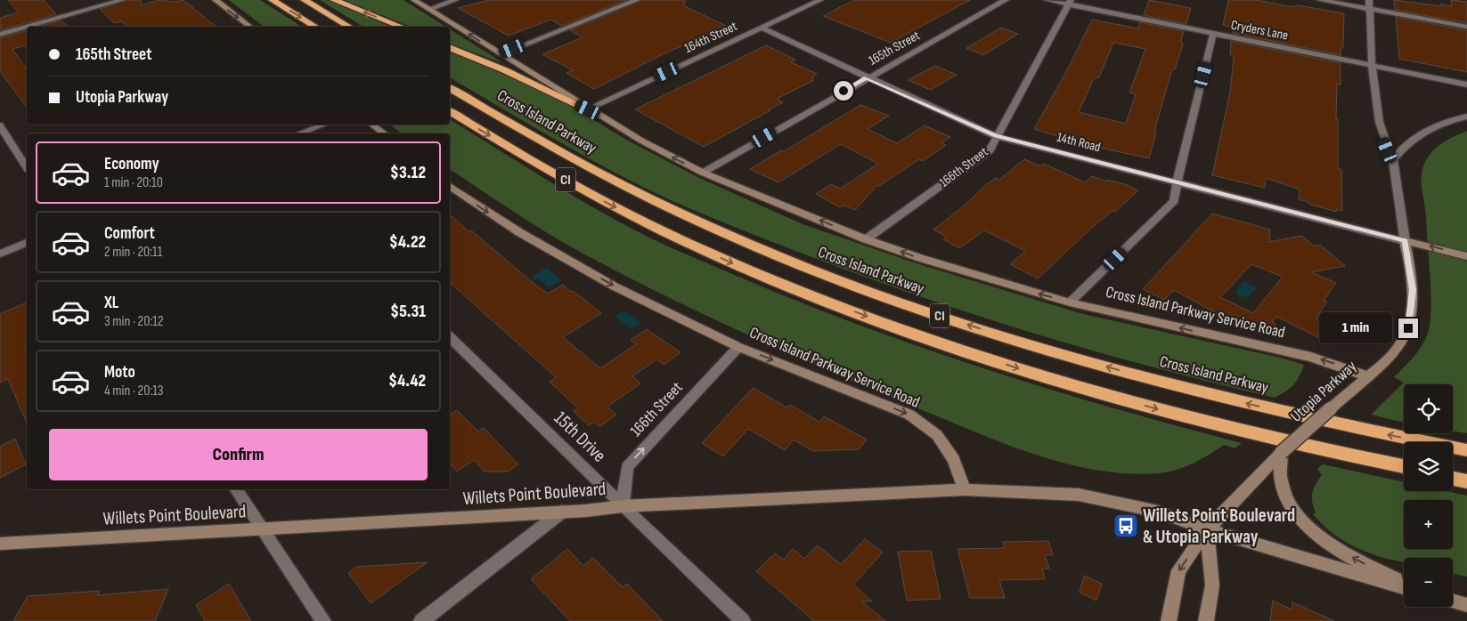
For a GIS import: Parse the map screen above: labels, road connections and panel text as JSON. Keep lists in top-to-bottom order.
{
  "streets": {
    "highway": ["Cross Island Parkway", "CI"],
    "street": [
      "Cryders Lane",
      "164th Street",
      "165th Street",
      "14th Road",
      "166th Street",
      "Cross Island Parkway Service Road",
      "Utopia Parkway",
      "15th Drive",
      "Willets Point Boulevard"
    ]
  },
  "crossings": [
    ["Cryders Lane", "166th Street"],
    ["Cryders Lane", "Utopia Parkway"],
    ["164th Street", "14th Road"],
    ["164th Street", "Cross Island Parkway Service Road"],
    ["165th Street", "14th Road"],
    ["165th Street", "Cross Island Parkway Service Road"],
    ["14th Road", "166th Street"],
    ["14th Road", "Utopia Parkway"],
    ["166th Street", "Cross Island Parkway Service Road"],
    ["166th Street", "15th Drive"],
    ["166th Street", "Willets Point Boulevard"],
    ["Cross Island Parkway Service Road", "Utopia Parkway"],
    ["Cross Island Parkway Service Road", "Willets Point Boulevard"],
    ["15th Drive", "Willets Point Boulevard"]
  ],
  "one_way": ["166th Street"],
  "places": {
    "bus stop": ["Willets Point Boulevard & Utopia Parkway"]
  },
  "page": {
    "banner": ["165th Street", "Utopia Parkway"],
    "list": [
      {
        "name": "Economy",
        "note": "1 min · 20:10",
        "value": "$3.12"
      },
      {
        "name": "Comfort",
        "note": "2 min · 20:11",
        "value": "$4.22"
      },
      {
        "name": "XL",
        "note": "3 min · 20:12",
        "value": "$5.31"
      },
      {
        "name": "Moto",
        "note": "4 min · 20:13",
        "value": "$4.42"
      }
    ],
    "bubble": "1 min",
    "map_buttons": ["+", "−"],
    "buttons": "Confirm"
  }
}
